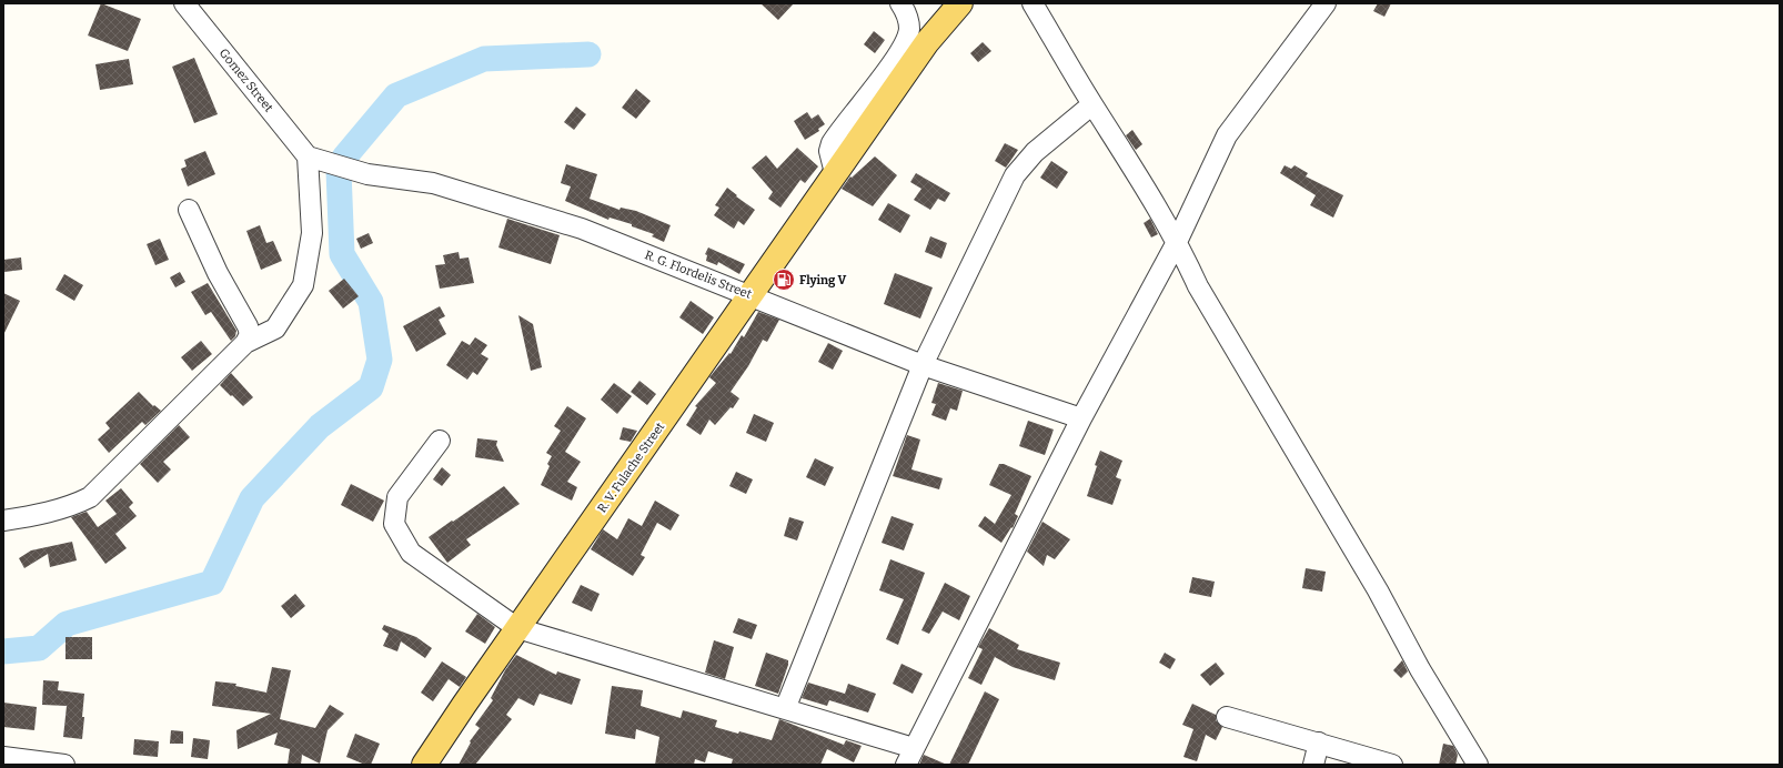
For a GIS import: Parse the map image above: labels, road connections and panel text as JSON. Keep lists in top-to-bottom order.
{
  "streets": {
    "main road": ["R. V. Fulache Street"],
    "street": ["Gomez Street", "R. G. Flordelis Street"]
  },
  "crossings": [
    ["Gomez Street", "R. G. Flordelis Street"],
    ["R. G. Flordelis Street", "R. V. Fulache Street"]
  ],
  "places": {
    "fuel station": ["Flying V"]
  }
}
